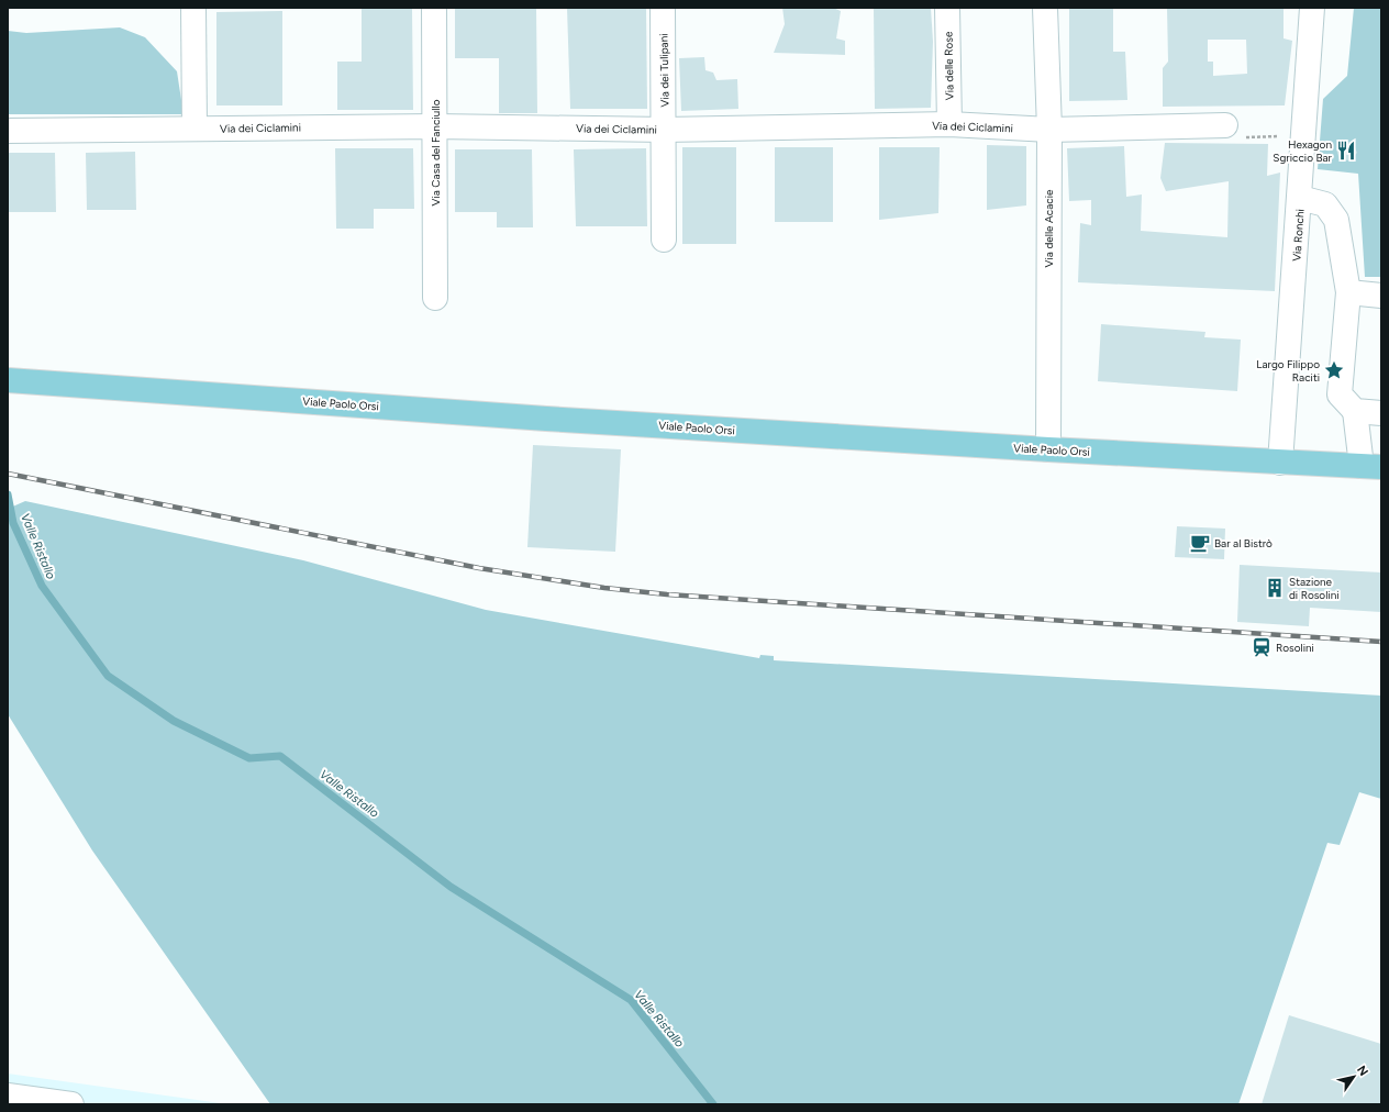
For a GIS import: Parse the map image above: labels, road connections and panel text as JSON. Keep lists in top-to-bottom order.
{
  "streets": {
    "main road": ["Viale Paolo Orsi"],
    "street": [
      "Via delle Rose",
      "Via dei Tulipani",
      "Via dei Ciclamini",
      "Via Casa del Fanciullo",
      "Via delle Acacie",
      "Via Ronchi"
    ]
  },
  "crossings": [
    ["Via delle Rose", "Via dei Ciclamini"],
    ["Via dei Tulipani", "Via dei Ciclamini"],
    ["Via dei Ciclamini", "Via Casa del Fanciullo"],
    ["Via dei Ciclamini", "Via delle Acacie"],
    ["Via delle Acacie", "Viale Paolo Orsi"],
    ["Via Ronchi", "Viale Paolo Orsi"]
  ],
  "water": ["Valle Ristallo"],
  "places": {
    "restaurant": ["Hexagon Sgriccio Bar"],
    "place": ["Largo Filippo Raciti"],
    "cafe": ["Bar al Bistrò"],
    "building": ["Stazione di Rosolini"],
    "station": ["Rosolini"]
  },
  "north": "top right"
}
